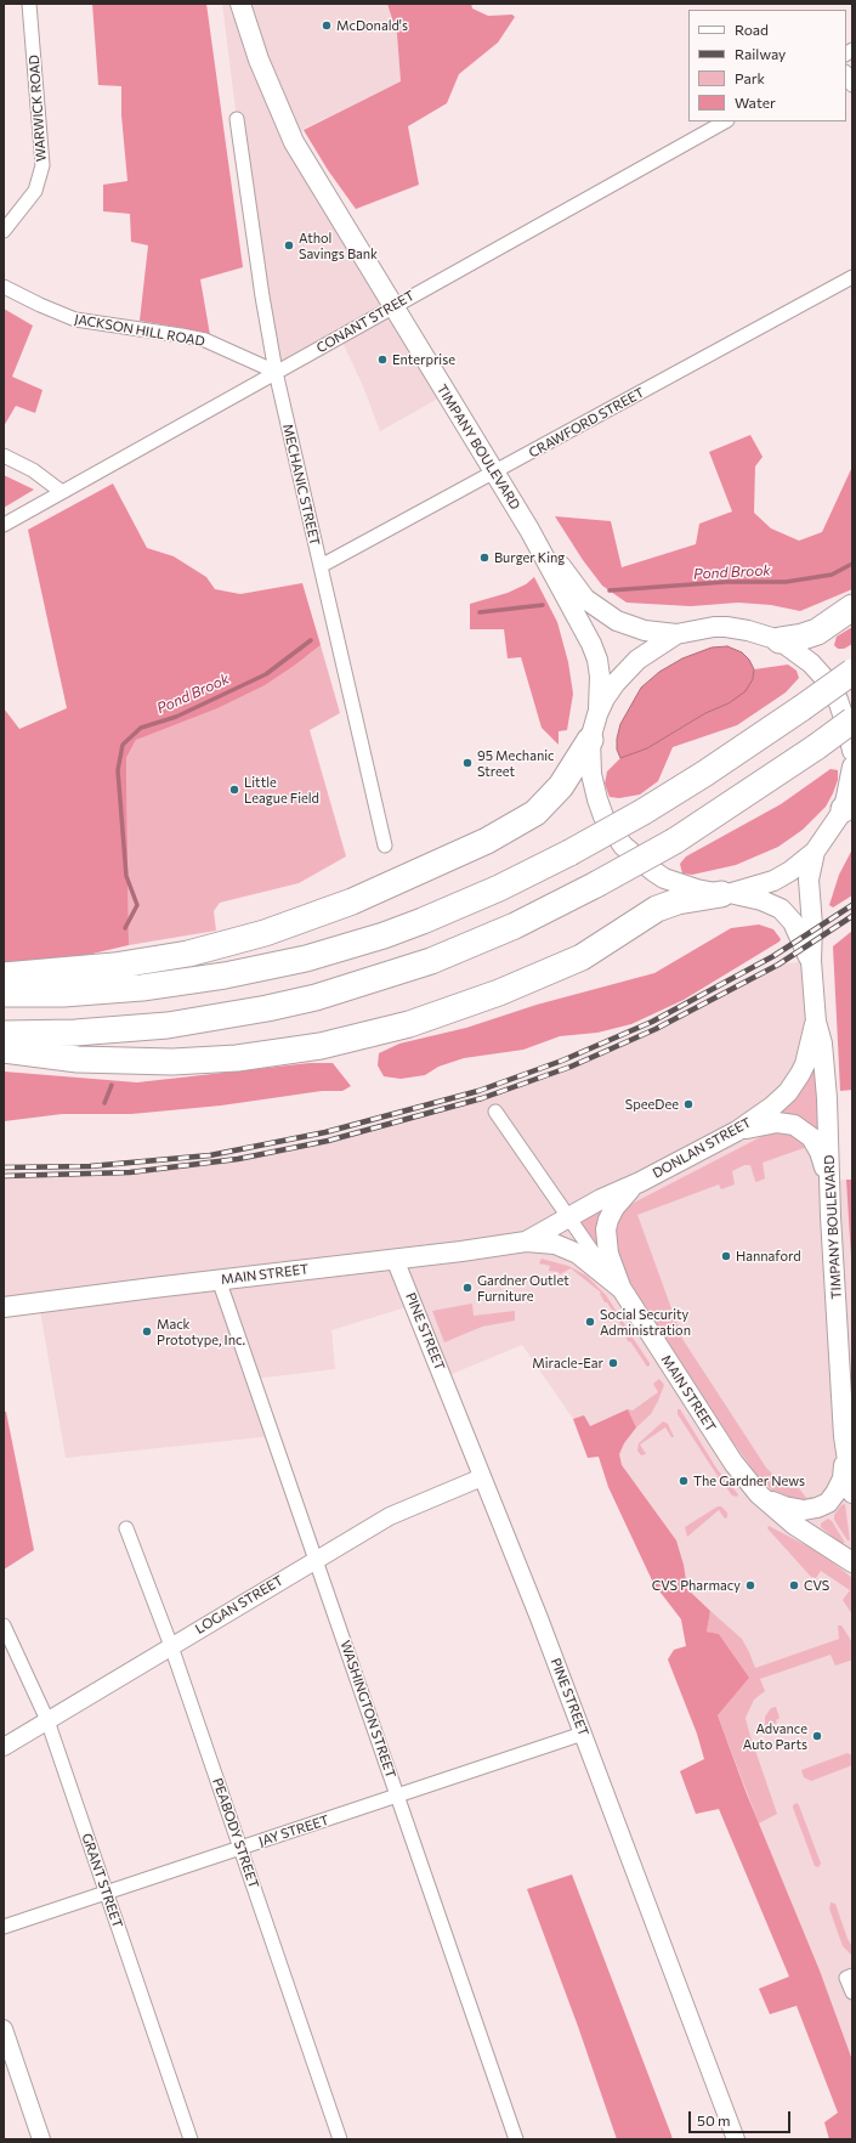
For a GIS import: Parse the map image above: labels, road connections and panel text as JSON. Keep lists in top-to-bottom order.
{
  "streets": {
    "main road": ["TIMPANY BOULEVARD", "DONLAN STREET", "MAIN STREET"],
    "street": [
      "WARWICK ROAD",
      "CONANT STREET",
      "JACKSON HILL ROAD",
      "CRAWFORD STREET",
      "MECHANIC STREET",
      "PINE STREET",
      "LOGAN STREET",
      "WASHINGTON STREET",
      "JAY STREET",
      "PEABODY STREET",
      "GRANT STREET"
    ]
  },
  "crossings": [
    ["CONANT STREET", "JACKSON HILL ROAD"],
    ["CONANT STREET", "TIMPANY BOULEVARD"],
    ["CONANT STREET", "MECHANIC STREET"],
    ["JACKSON HILL ROAD", "MECHANIC STREET"],
    ["CRAWFORD STREET", "TIMPANY BOULEVARD"],
    ["CRAWFORD STREET", "MECHANIC STREET"],
    ["TIMPANY BOULEVARD", "DONLAN STREET"],
    ["TIMPANY BOULEVARD", "MAIN STREET"],
    ["DONLAN STREET", "MAIN STREET"],
    ["MAIN STREET", "PINE STREET"],
    ["MAIN STREET", "WASHINGTON STREET"],
    ["PINE STREET", "LOGAN STREET"],
    ["PINE STREET", "JAY STREET"],
    ["LOGAN STREET", "WASHINGTON STREET"],
    ["LOGAN STREET", "PEABODY STREET"],
    ["LOGAN STREET", "GRANT STREET"],
    ["WASHINGTON STREET", "JAY STREET"],
    ["JAY STREET", "PEABODY STREET"],
    ["JAY STREET", "GRANT STREET"]
  ],
  "water": ["Pond Brook"],
  "places": [
    "McDonald's",
    "Athol Savings Bank",
    "Enterprise",
    "Burger King",
    "95 Mechanic Street",
    "Little League Field",
    "SpeeDee",
    "Hannaford",
    "Gardner Outlet Furniture",
    "Social Security Administration",
    "Mack Prototype, Inc.",
    "Miracle-Ear",
    "The Gardner News",
    "CVS Pharmacy",
    "CVS",
    "Advance Auto Parts"
  ],
  "legend": [
    "Road",
    "Railway",
    "Park",
    "Water"
  ],
  "scale_bar": "50 m"
}
